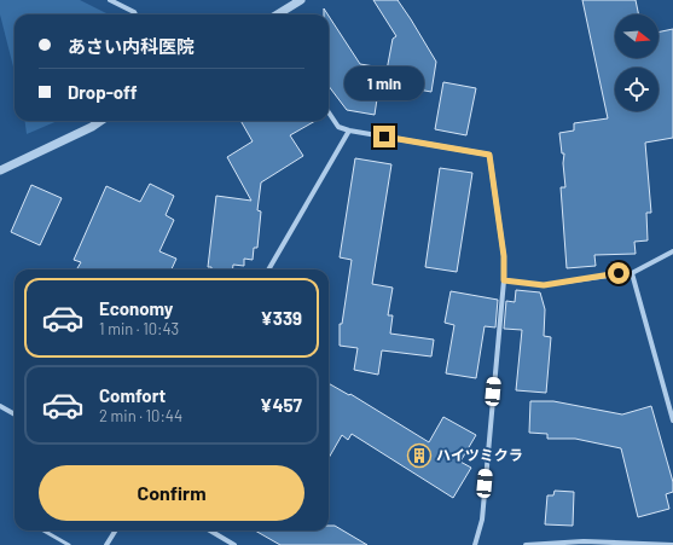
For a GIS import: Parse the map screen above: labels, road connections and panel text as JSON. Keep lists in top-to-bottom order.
{
  "places": {
    "building": ["ハイツミクラ"]
  },
  "north": "right",
  "page": {
    "banner": ["あさい内科医院", "Drop-off"],
    "bubble": "1 min",
    "list": [
      {
        "name": "Economy",
        "note": "1 min · 10:43",
        "value": "¥339"
      },
      {
        "name": "Comfort",
        "note": "2 min · 10:44",
        "value": "¥457"
      }
    ],
    "buttons": "Confirm"
  }
}
